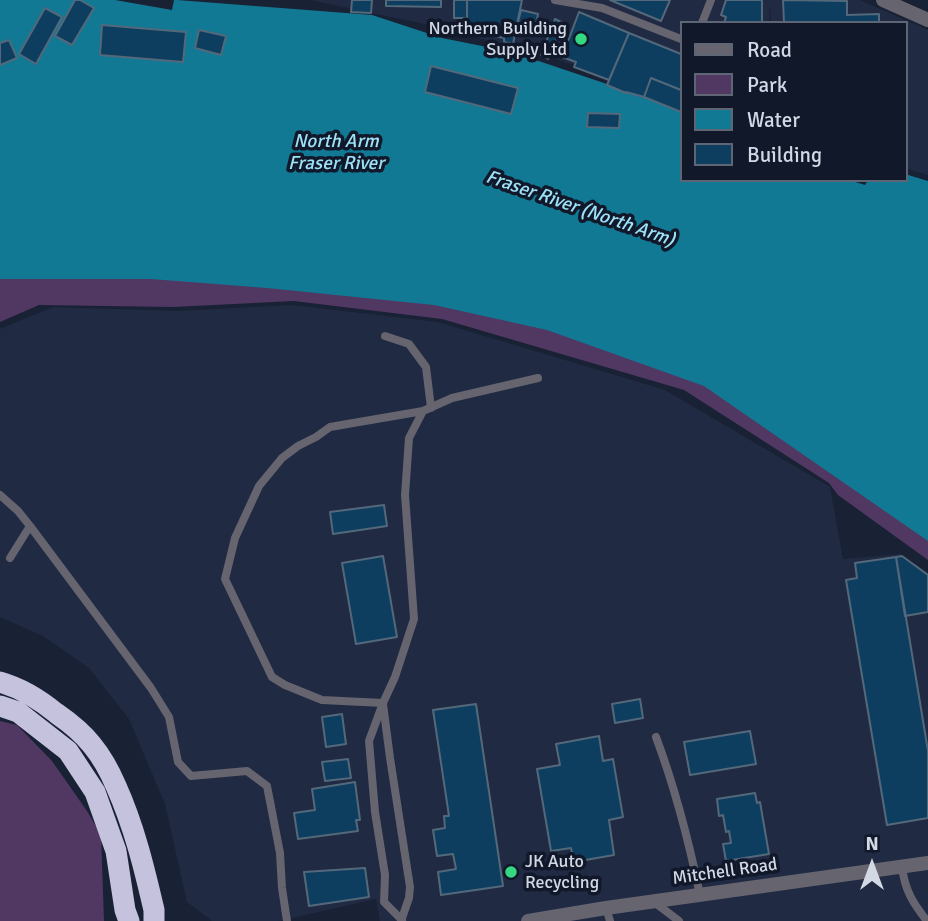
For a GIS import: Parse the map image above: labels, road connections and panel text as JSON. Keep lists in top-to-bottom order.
{
  "streets": {
    "street": ["Mitchell Road"]
  },
  "water": ["North Arm Fraser River", "Fraser River (North Arm)"],
  "places": ["Northern Building Supply Ltd", "JK Auto Recycling"],
  "legend": [
    "Road",
    "Park",
    "Water",
    "Building"
  ],
  "north": "top"
}
